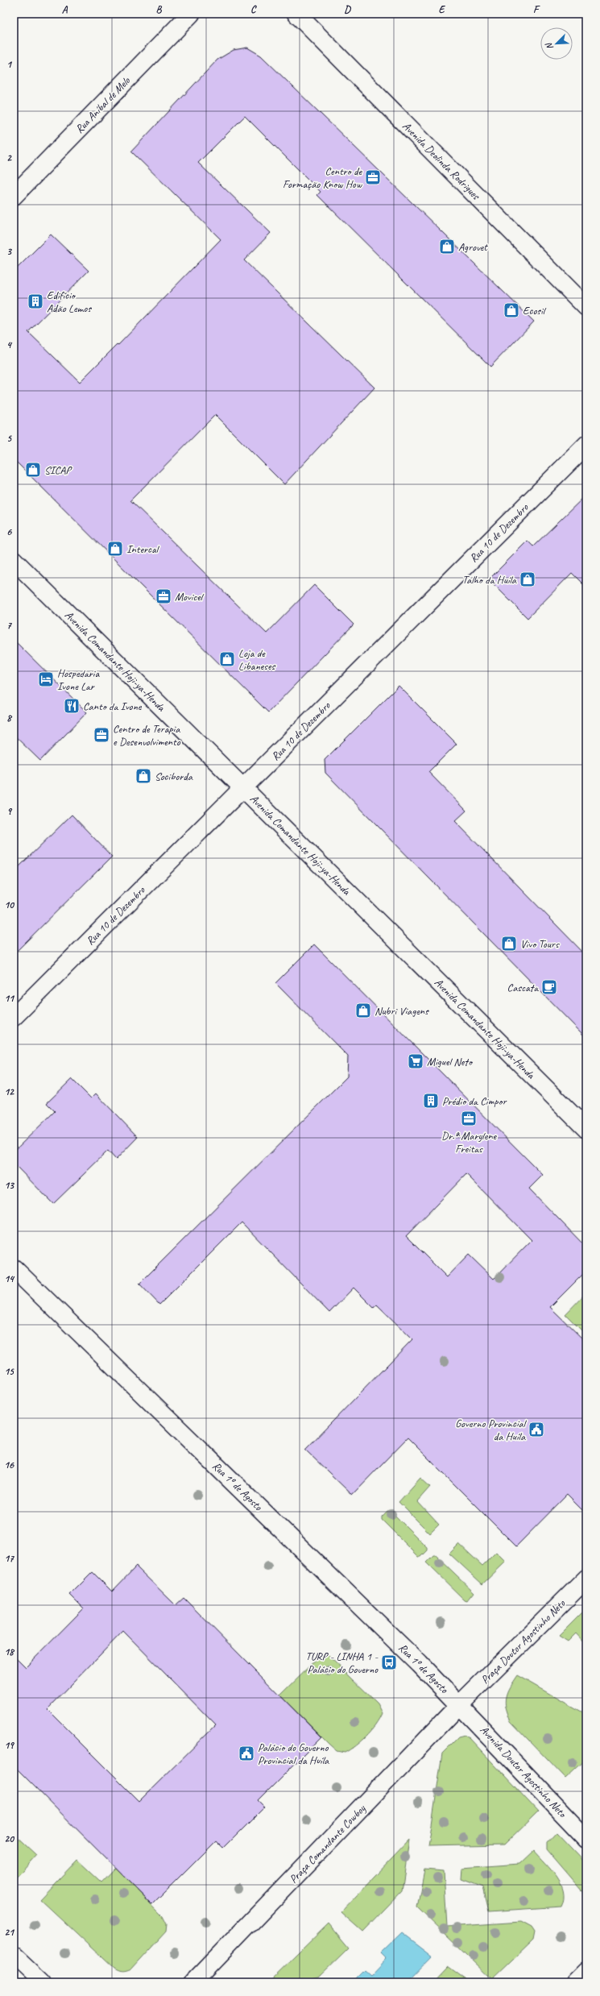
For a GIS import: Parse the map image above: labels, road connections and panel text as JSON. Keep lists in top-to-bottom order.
{
  "streets": {
    "street": [
      "Rua Aníbal de Melo",
      "Avenida Deolinda Rodrigues",
      "Rua 10 de Dezembro",
      "Avenida Comandante Hoji-ya-Henda",
      "Rua 1º de Agosto",
      "Praça Doutor Agostinho Neto",
      "Avenida Doutor Agostinho Neto",
      "Praça Comandante Cowboy"
    ]
  },
  "crossings": [
    ["Rua 10 de Dezembro", "Avenida Comandante Hoji-ya-Henda"],
    ["Rua 1º de Agosto", "Praça Doutor Agostinho Neto"],
    ["Rua 1º de Agosto", "Avenida Doutor Agostinho Neto"],
    ["Rua 1º de Agosto", "Praça Comandante Cowboy"],
    ["Praça Doutor Agostinho Neto", "Avenida Doutor Agostinho Neto"],
    ["Praça Doutor Agostinho Neto", "Praça Comandante Cowboy"],
    ["Avenida Doutor Agostinho Neto", "Praça Comandante Cowboy"]
  ],
  "places": {
    "office": [
      "Centro de Formação Know How",
      "Movicel",
      "Centro de Terapia e Desenvolvimento",
      "Dr.ª Marylene Freitas"
    ],
    "shop": [
      "Agrovet",
      "Ecosil",
      "SICAP",
      "Intercal",
      "Talho da Huíla",
      "Loja de Libaneses",
      "Sociborda",
      "Vivo Tours",
      "Nubri Viagens"
    ],
    "building": ["Edifício Adão Lemos", "Prédio da Cimpor"],
    "hotel": ["Hospedaria Ivone Lar"],
    "restaurant": ["Canto da Ivone"],
    "cafe": ["Cascata"],
    "supermarket": ["Miguel Neto"],
    "public building": ["Governo Provincial da Huíla", "Palácio do Governo Provincial da Huíla"],
    "bus stop": ["TURP - LINHA 1 - Palácio do Governo"]
  },
  "north": "bottom left",
  "grid": {
    "columns": [
      "A",
      "B",
      "C",
      "D",
      "E",
      "F"
    ],
    "rows": [
      "1",
      "2",
      "3",
      "4",
      "5",
      "6",
      "7",
      "8",
      "9",
      "10",
      "11",
      "12",
      "13",
      "14",
      "15",
      "16",
      "17",
      "18",
      "19",
      "20",
      "21"
    ]
  }
}
